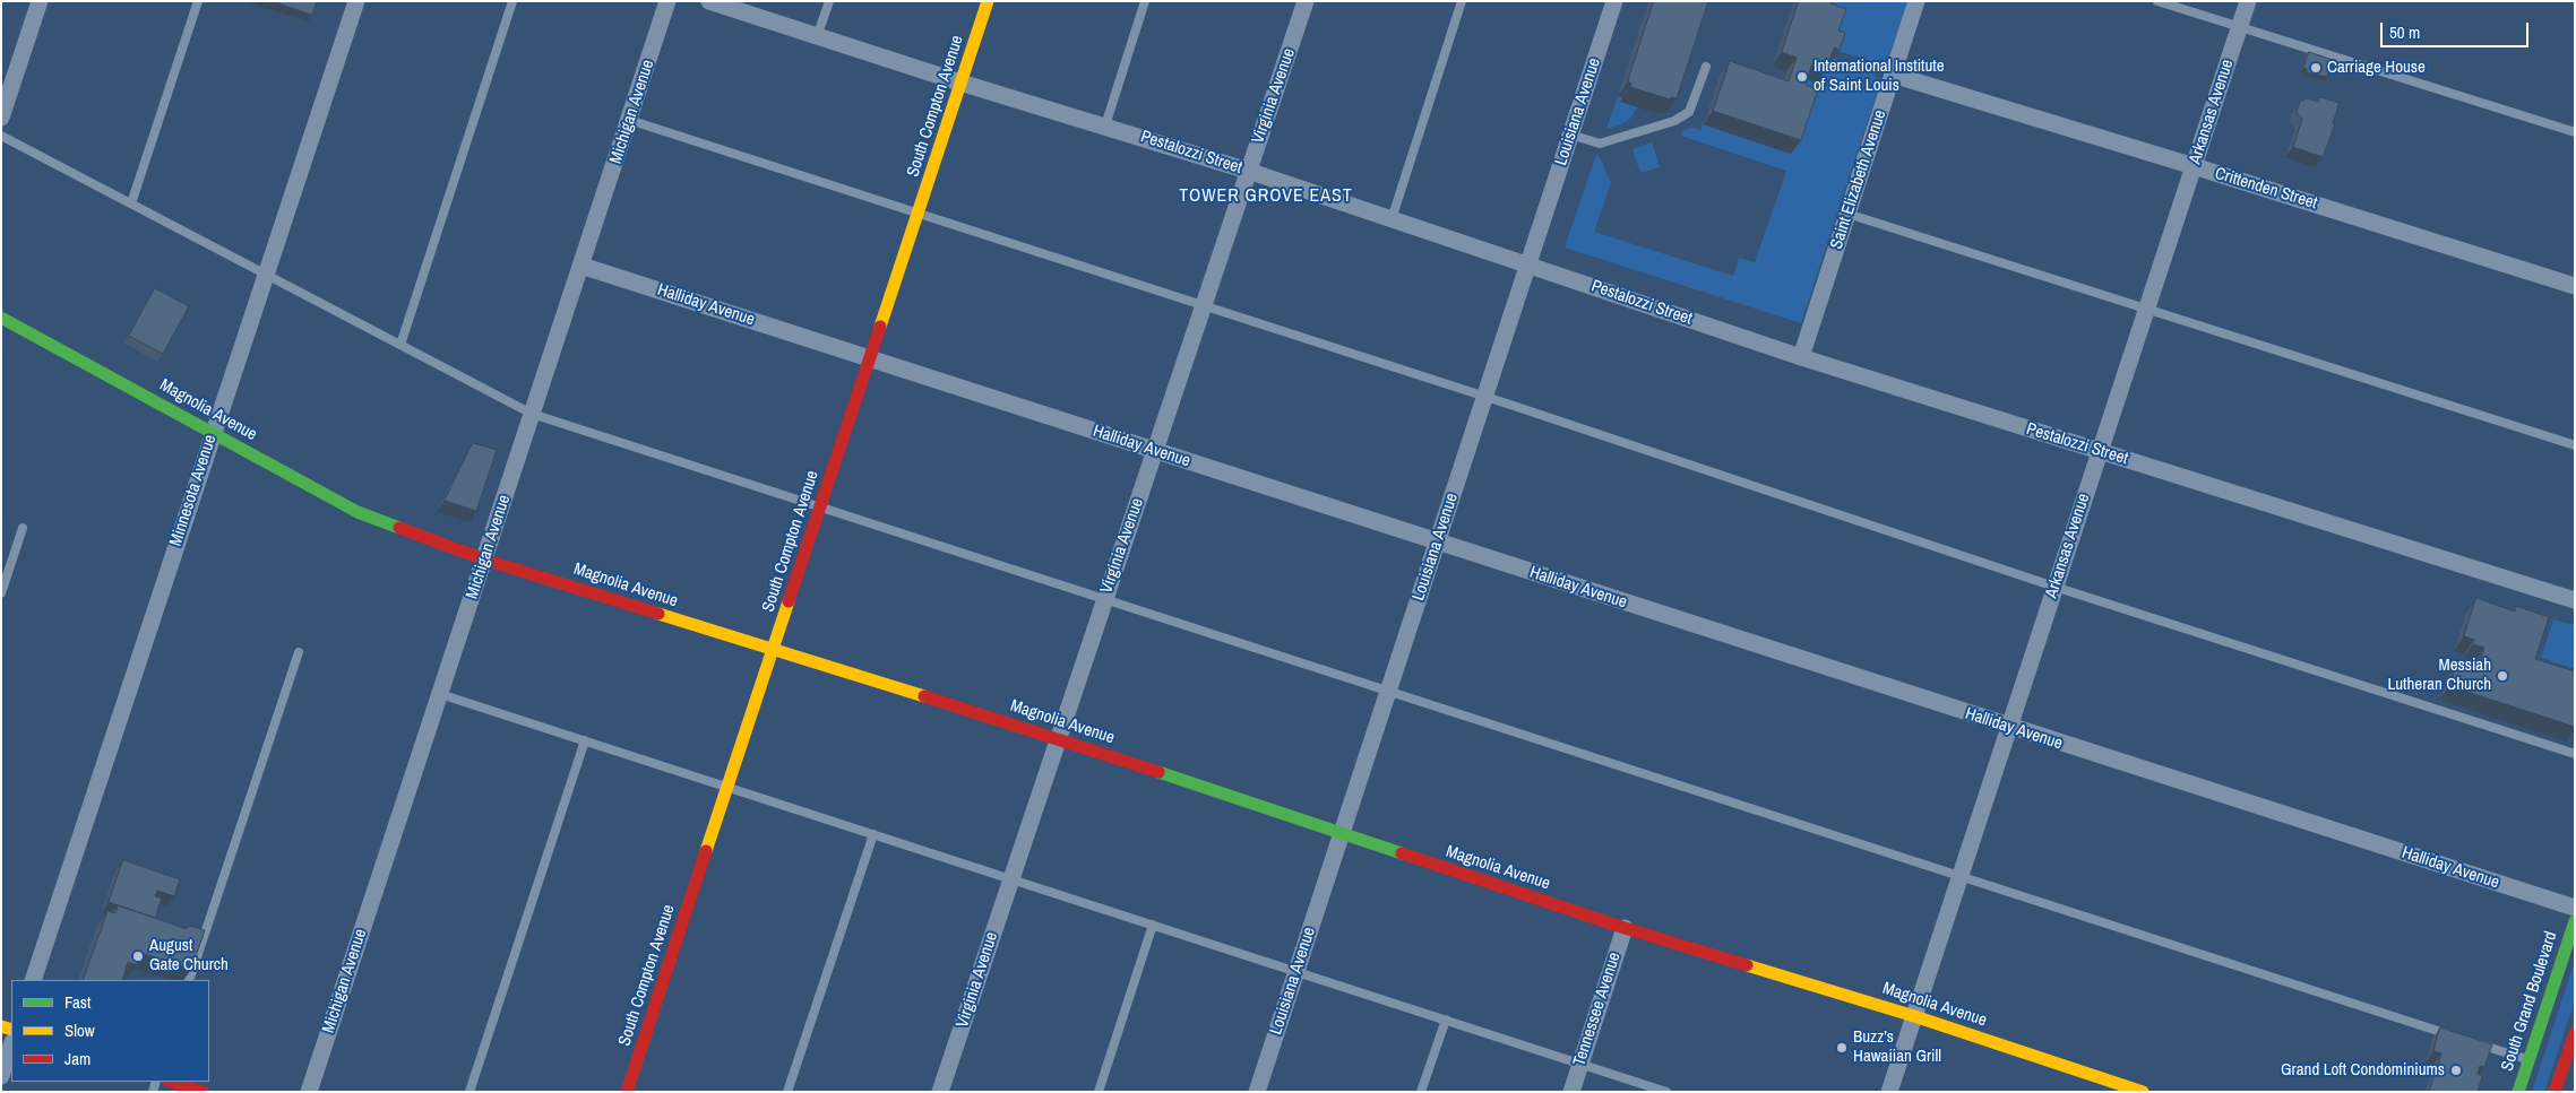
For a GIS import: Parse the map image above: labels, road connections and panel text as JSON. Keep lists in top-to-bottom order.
{
  "streets": {
    "street": [
      "Virginia Avenue",
      "South Compton Avenue",
      "Michigan Avenue",
      "Louisiana Avenue",
      "Arkansas Avenue",
      "Pestalozzi Street",
      "Saint Elizabeth Avenue",
      "Crittenden Street",
      "Halliday Avenue",
      "Magnolia Avenue",
      "Minnesota Avenue",
      "South Grand Boulevard",
      "Tennessee Avenue"
    ]
  },
  "crossings": [
    ["Virginia Avenue", "Pestalozzi Street"],
    ["Virginia Avenue", "Halliday Avenue"],
    ["Virginia Avenue", "Magnolia Avenue"],
    ["South Compton Avenue", "Pestalozzi Street"],
    ["South Compton Avenue", "Halliday Avenue"],
    ["South Compton Avenue", "Magnolia Avenue"],
    ["Michigan Avenue", "Halliday Avenue"],
    ["Michigan Avenue", "Magnolia Avenue"],
    ["Louisiana Avenue", "Pestalozzi Street"],
    ["Louisiana Avenue", "Halliday Avenue"],
    ["Louisiana Avenue", "Magnolia Avenue"],
    ["Arkansas Avenue", "Pestalozzi Street"],
    ["Arkansas Avenue", "Crittenden Street"],
    ["Arkansas Avenue", "Halliday Avenue"],
    ["Arkansas Avenue", "Magnolia Avenue"],
    ["Pestalozzi Street", "Saint Elizabeth Avenue"],
    ["Saint Elizabeth Avenue", "Crittenden Street"],
    ["Magnolia Avenue", "Minnesota Avenue"],
    ["Magnolia Avenue", "Tennessee Avenue"]
  ],
  "districts": ["TOWER GROVE EAST"],
  "places": [
    "Carriage House",
    "International Institute of Saint Louis",
    "Messiah Lutheran Church",
    "August Gate Church",
    "Buzz’s Hawaiian Grill",
    "Grand Loft Condominiums"
  ],
  "legend": ["Fast", "Slow", "Jam"],
  "scale_bar": "50 m"
}
